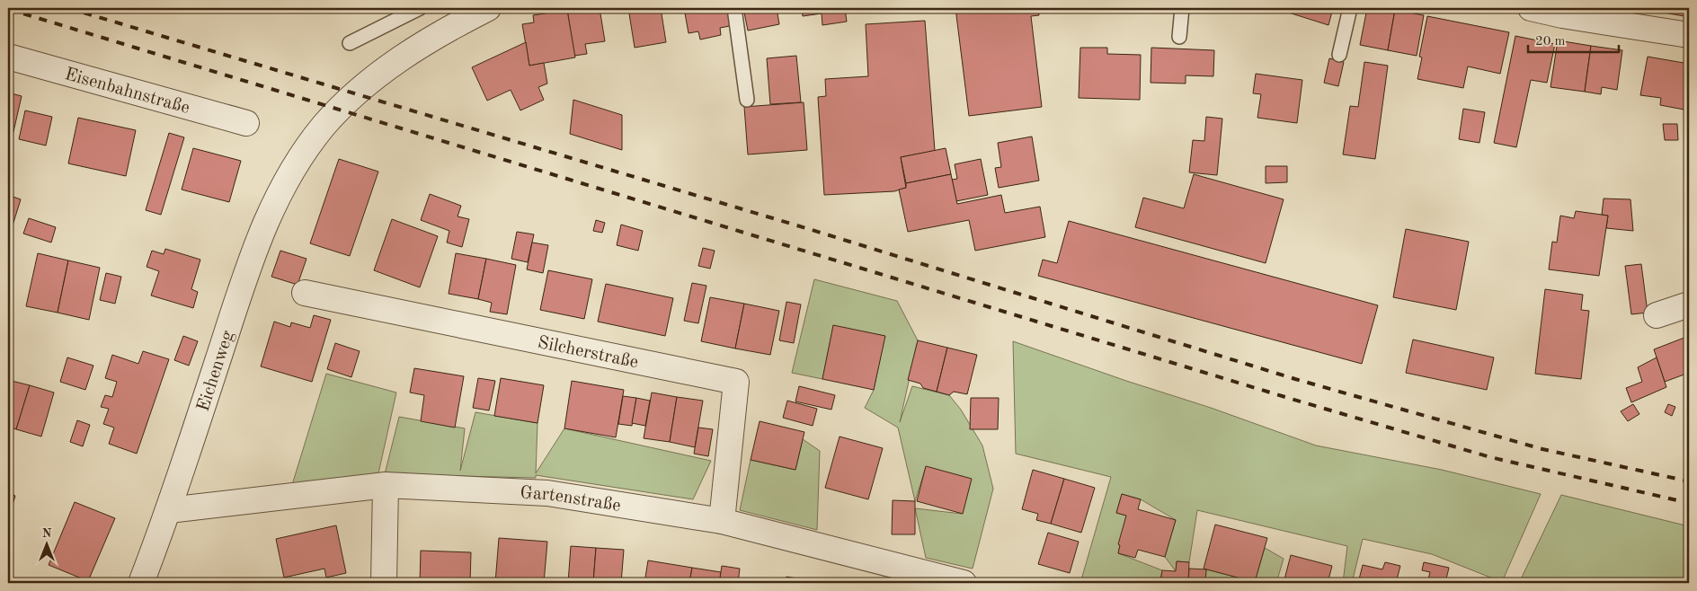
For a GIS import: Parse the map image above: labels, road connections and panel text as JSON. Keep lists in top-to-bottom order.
{
  "streets": {
    "street": [
      "Eisenbahnstraße",
      "Silcherstraße",
      "Eichenweg",
      "Gartenstraße"
    ]
  },
  "crossings": [
    ["Silcherstraße", "Gartenstraße"],
    ["Eichenweg", "Gartenstraße"]
  ],
  "scale_bar": "20 m",
  "north": "top"
}
